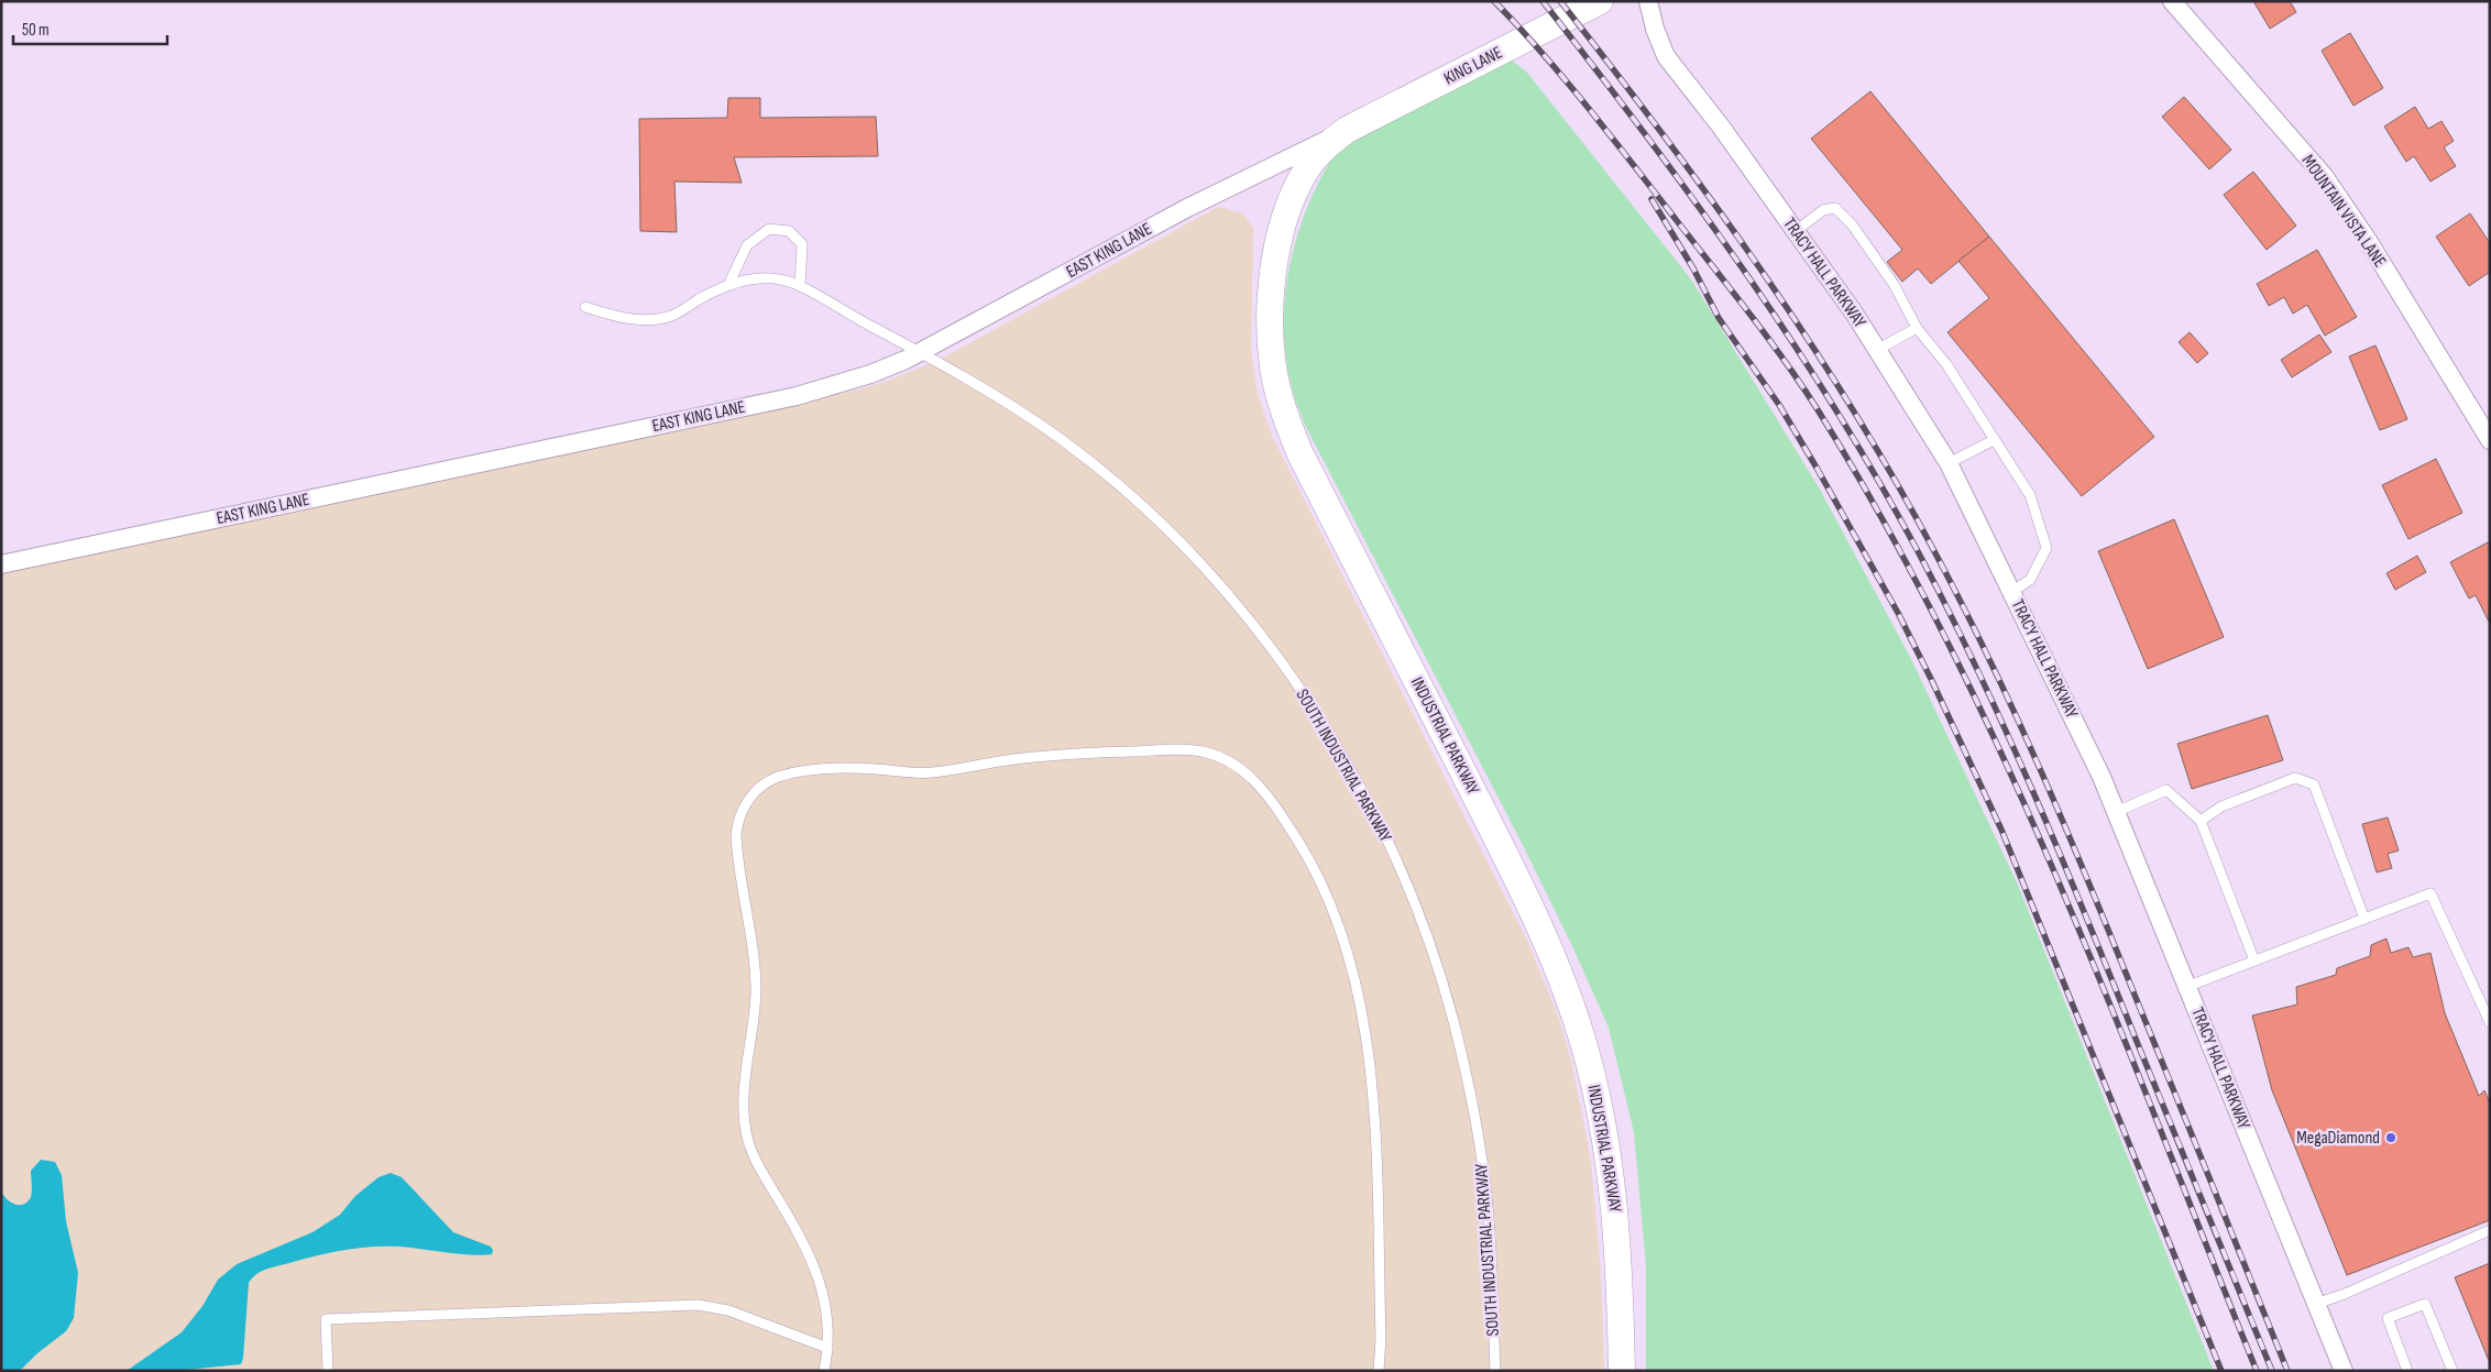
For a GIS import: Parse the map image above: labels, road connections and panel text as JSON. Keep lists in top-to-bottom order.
{
  "streets": {
    "street": [
      "KING LANE",
      "MOUNTAIN VISTA LANE",
      "EAST KING LANE",
      "TRACY HALL PARKWAY",
      "INDUSTRIAL PARKWAY"
    ],
    "lane": ["SOUTH INDUSTRIAL PARKWAY"]
  },
  "crossings": [
    ["KING LANE", "EAST KING LANE"],
    ["KING LANE", "INDUSTRIAL PARKWAY"],
    ["EAST KING LANE", "INDUSTRIAL PARKWAY"],
    ["EAST KING LANE", "SOUTH INDUSTRIAL PARKWAY"]
  ],
  "places": ["MegaDiamond"],
  "scale_bar": "50 m"
}
